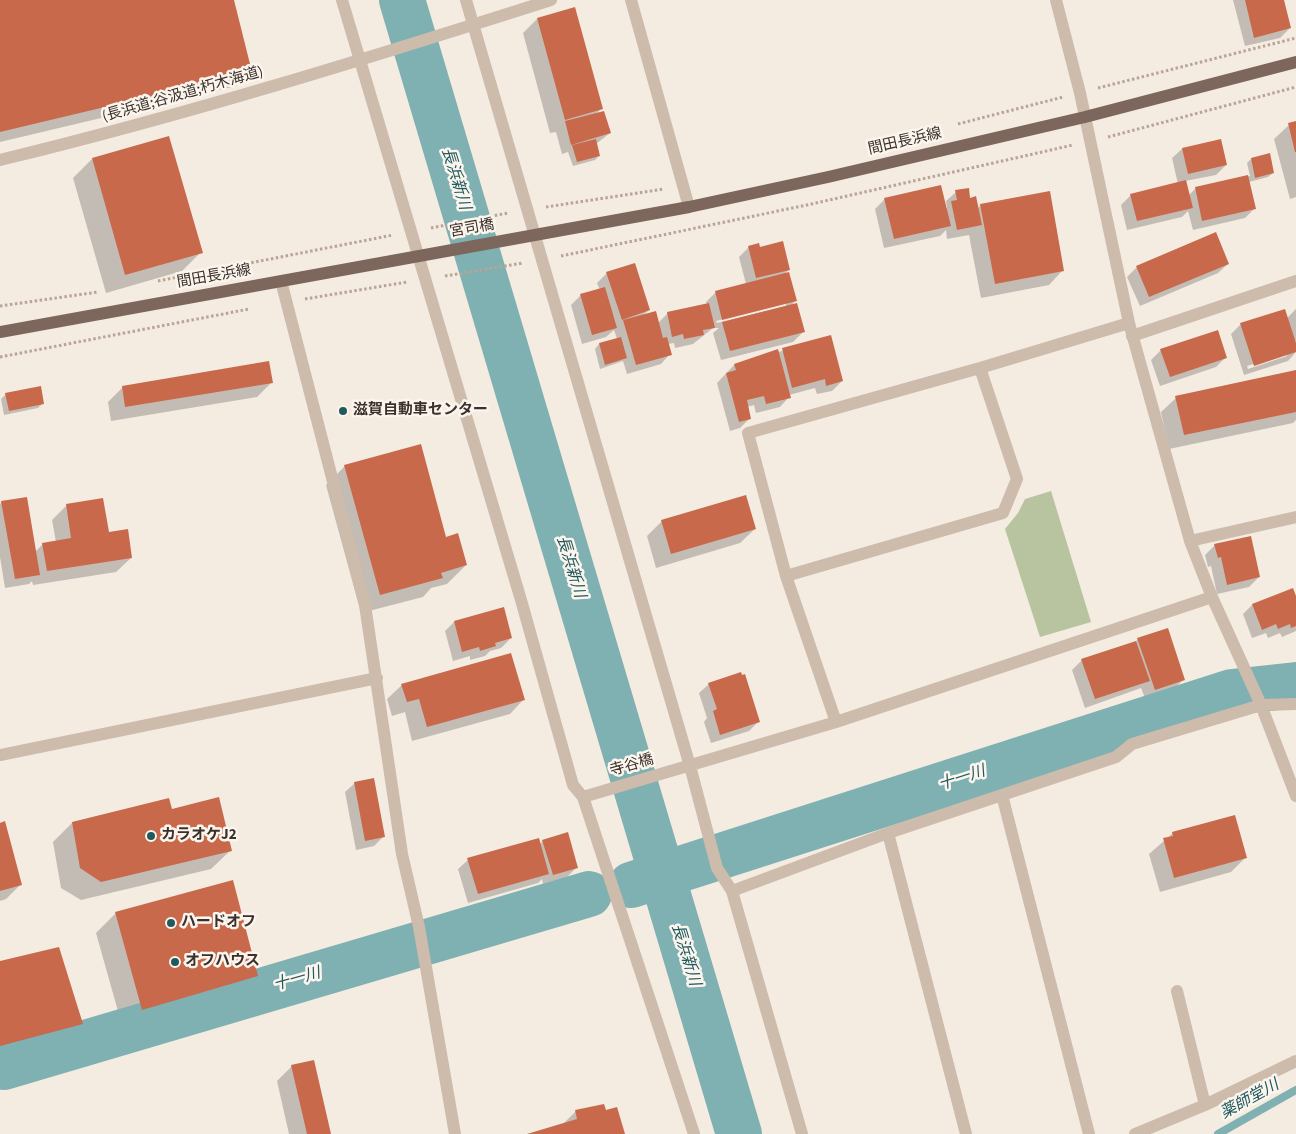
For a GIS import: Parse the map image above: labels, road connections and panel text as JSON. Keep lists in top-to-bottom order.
{
  "streets": {
    "main road": ["間田長浜線", "宮司橋"],
    "street": ["(長浜道;谷汲道;朽木海道)", "寺谷橋"]
  },
  "crossings": [
    ["間田長浜線", "宮司橋"]
  ],
  "water": ["長浜新川", "十一川", "薬師堂川"],
  "places": [
    "滋賀自動車センター",
    "カラオケJ2",
    "ハードオフ",
    "オフハウス"
  ]
}
